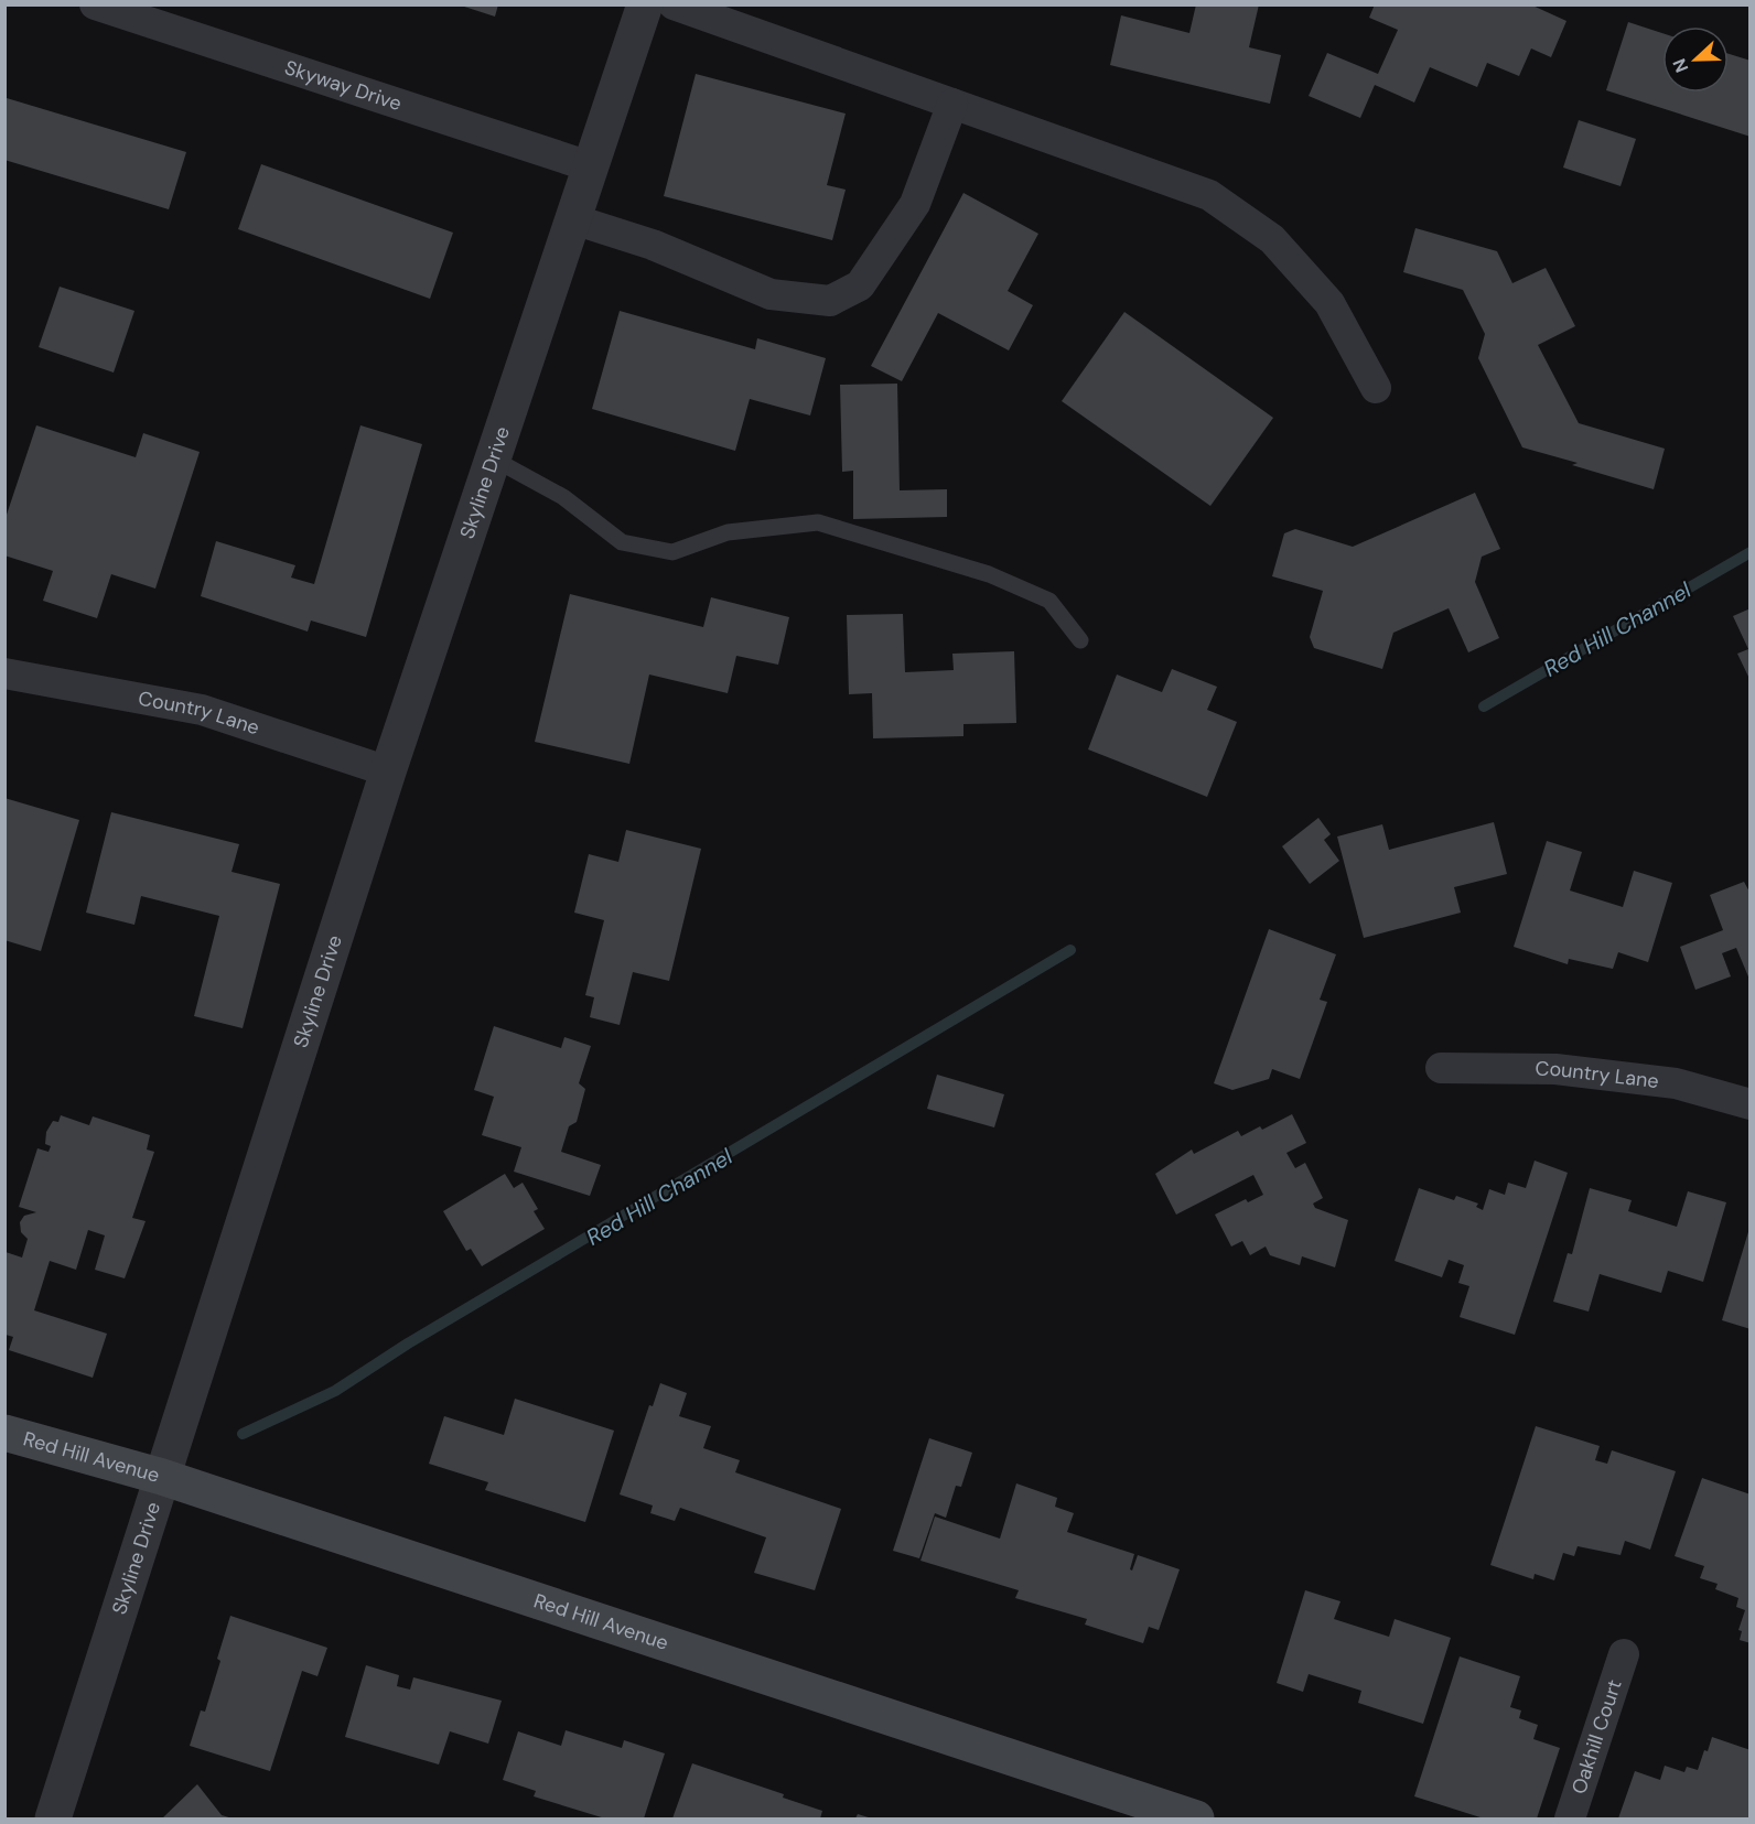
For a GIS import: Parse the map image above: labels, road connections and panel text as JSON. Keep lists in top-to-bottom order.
{
  "streets": {
    "main road": ["Red Hill Avenue"],
    "street": [
      "Skyway Drive",
      "Skyline Drive",
      "Country Lane",
      "Oakhill Court"
    ]
  },
  "crossings": [
    ["Skyway Drive", "Skyline Drive"],
    ["Skyline Drive", "Country Lane"],
    ["Skyline Drive", "Red Hill Avenue"]
  ],
  "water": ["Red Hill Channel"],
  "north": "left"
}
